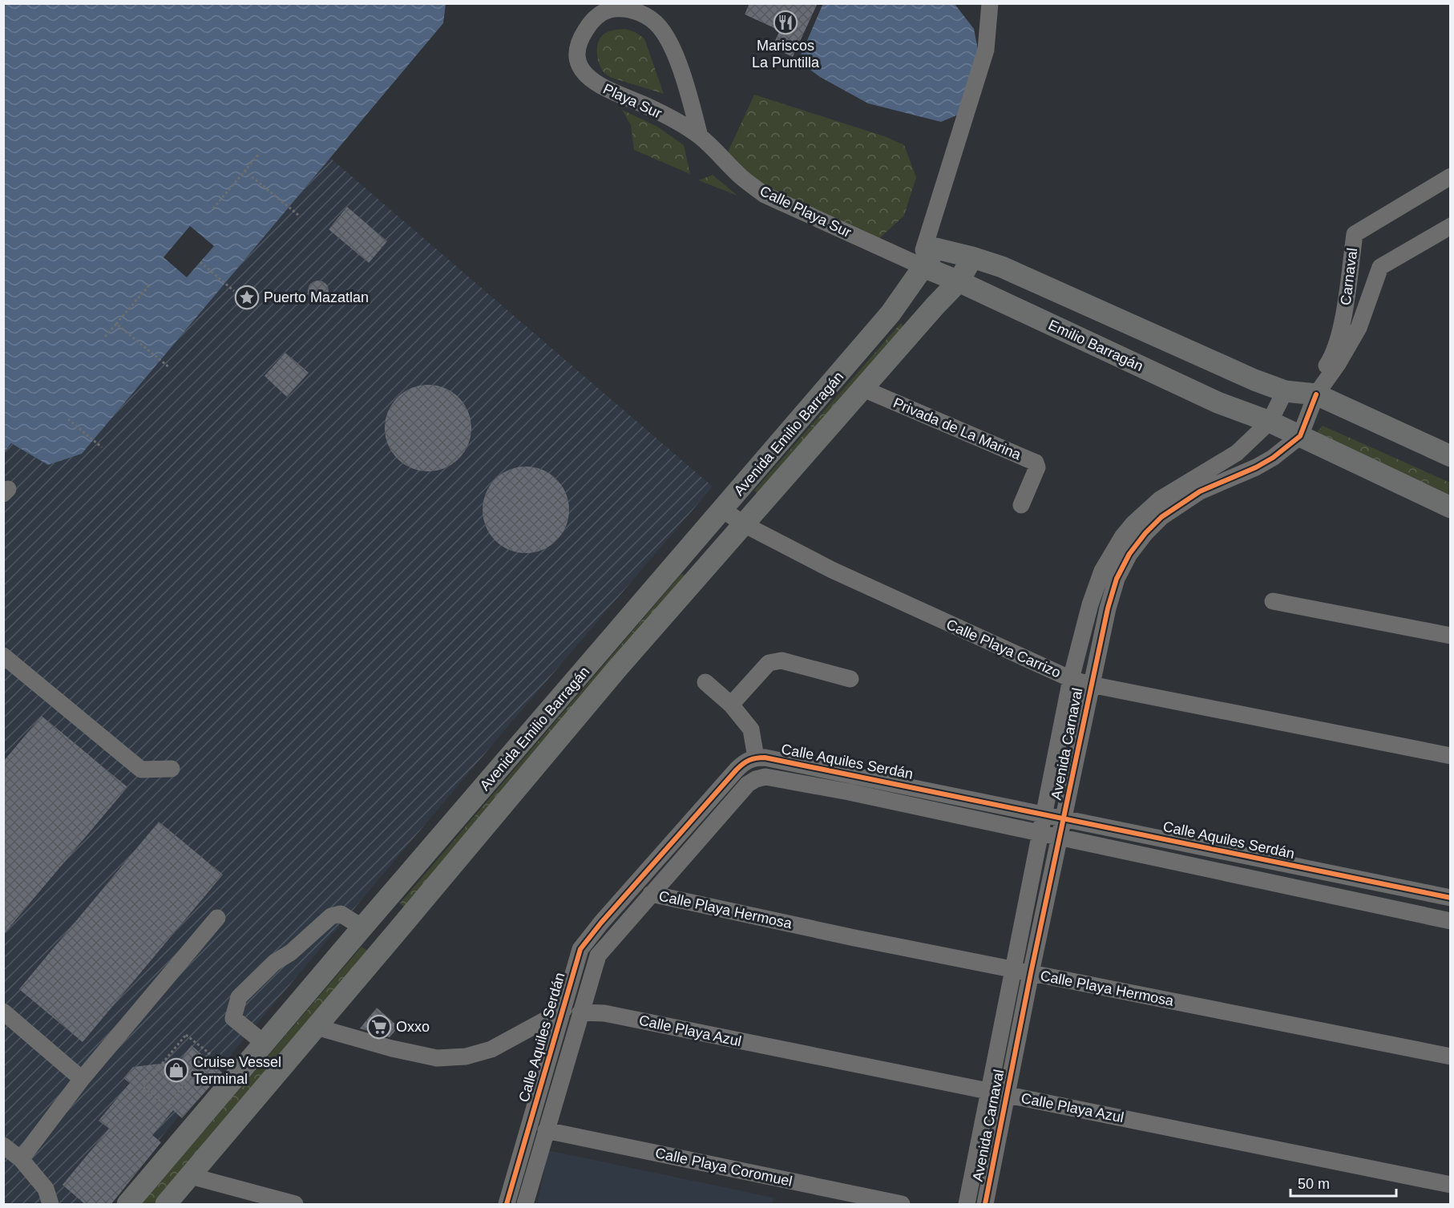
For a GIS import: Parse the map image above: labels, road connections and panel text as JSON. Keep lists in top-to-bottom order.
{
  "streets": {
    "main road": ["Emilio Barragán", "Avenida Emilio Barragán"],
    "street": [
      "Playa Sur",
      "Calle Playa Sur",
      "Carnaval",
      "Privada de La Marina",
      "Calle Playa Carrizo",
      "Avenida Carnaval",
      "Calle Aquiles Serdán",
      "Calle Playa Hermosa",
      "Calle Playa Azul",
      "Calle Playa Coromuel"
    ]
  },
  "crossings": [
    ["Playa Sur", "Calle Playa Sur"],
    ["Calle Playa Sur", "Emilio Barragán"],
    ["Calle Playa Sur", "Avenida Emilio Barragán"],
    ["Emilio Barragán", "Avenida Emilio Barragán"],
    ["Emilio Barragán", "Avenida Carnaval"],
    ["Privada de La Marina", "Avenida Emilio Barragán"],
    ["Avenida Emilio Barragán", "Calle Playa Carrizo"],
    ["Calle Playa Carrizo", "Avenida Carnaval"],
    ["Avenida Carnaval", "Calle Aquiles Serdán"],
    ["Avenida Carnaval", "Calle Playa Hermosa"],
    ["Avenida Carnaval", "Calle Playa Azul"],
    ["Calle Aquiles Serdán", "Calle Playa Hermosa"],
    ["Calle Aquiles Serdán", "Calle Playa Azul"],
    ["Calle Aquiles Serdán", "Calle Playa Coromuel"]
  ],
  "places": {
    "restaurant": ["Mariscos La Puntilla"],
    "place": ["Puerto Mazatlan"],
    "supermarket": ["Oxxo"],
    "shop": ["Cruise Vessel Terminal"]
  },
  "scale_bar": "50 m"
}
